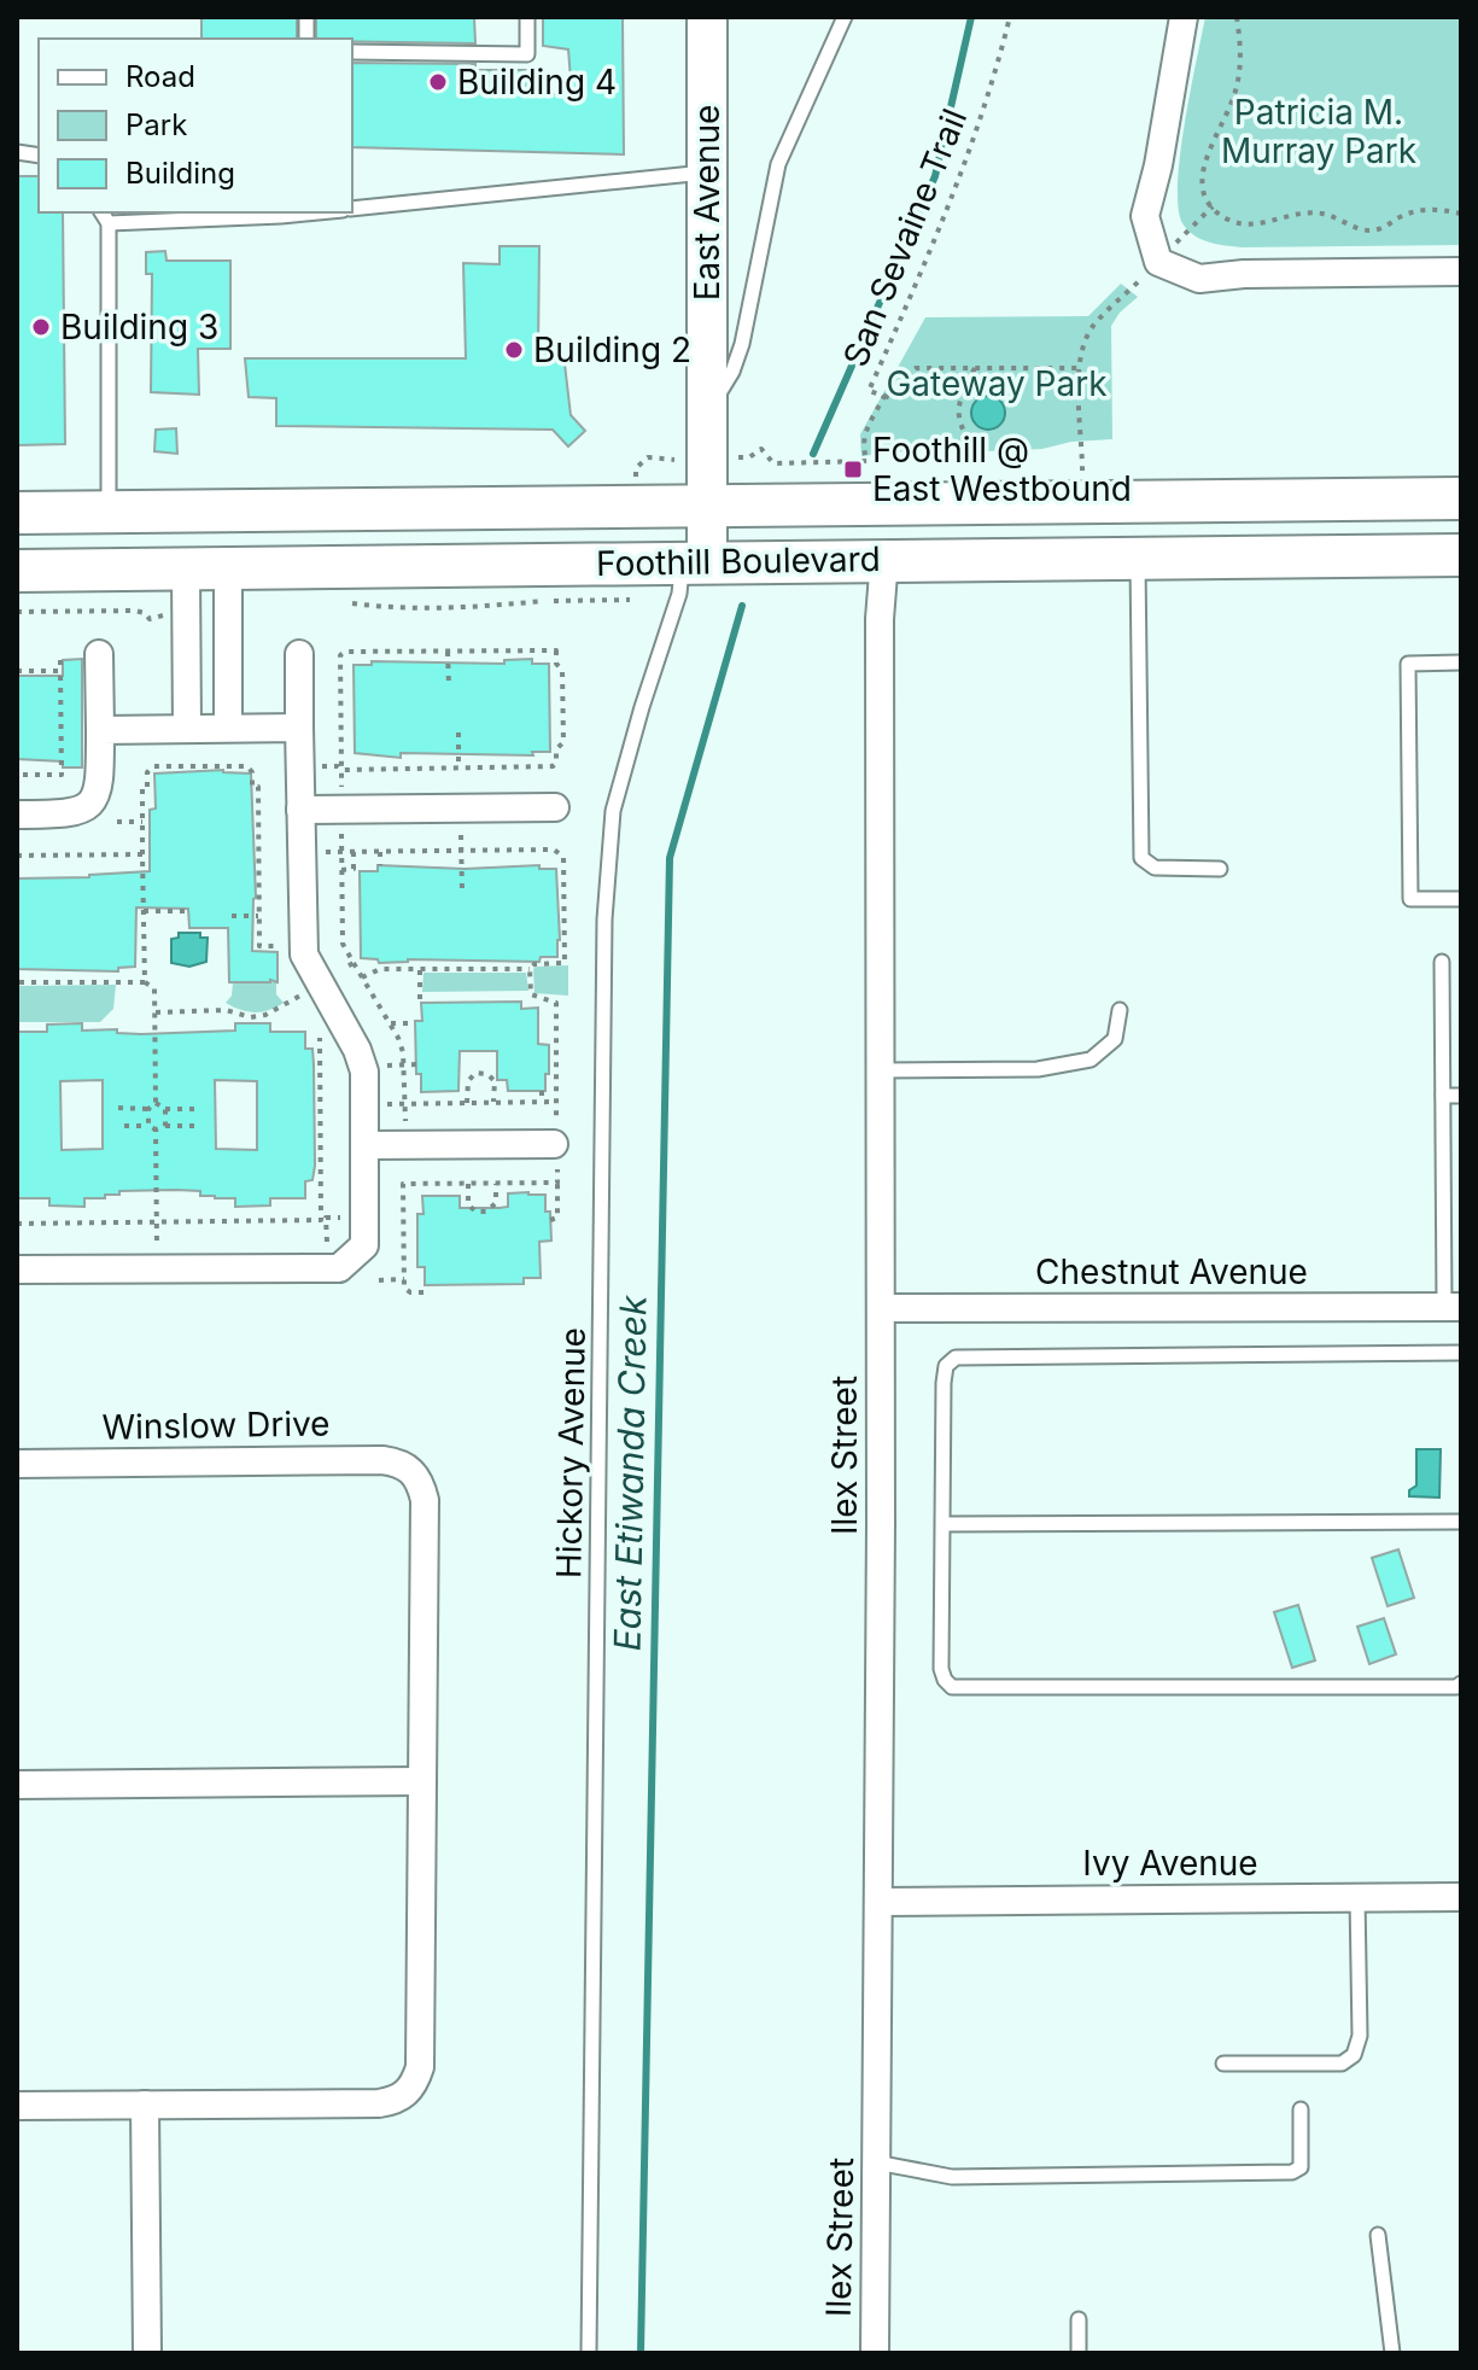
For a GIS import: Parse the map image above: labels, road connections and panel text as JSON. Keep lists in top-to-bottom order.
{
  "streets": {
    "main road": ["East Avenue", "Foothill Boulevard"],
    "street": [
      "Chestnut Avenue",
      "Winslow Drive",
      "Ilex Street",
      "Ivy Avenue"
    ],
    "lane": ["Hickory Avenue"],
    "path": ["San Sevaine Trail"]
  },
  "crossings": [
    ["East Avenue", "Foothill Boulevard"],
    ["East Avenue", "Hickory Avenue"],
    ["Foothill Boulevard", "Hickory Avenue"],
    ["Foothill Boulevard", "Ilex Street"],
    ["Chestnut Avenue", "Ilex Street"],
    ["Ilex Street", "Ivy Avenue"]
  ],
  "water": ["East Etiwanda Creek"],
  "parks": ["Patricia M. Murray Park", "Gateway Park"],
  "places": {
    "other": ["Building 4", "Building 3", "Building 2"],
    "transit": ["Foothill @ East Westbound"]
  },
  "legend": ["Road", "Park", "Building"]
}
